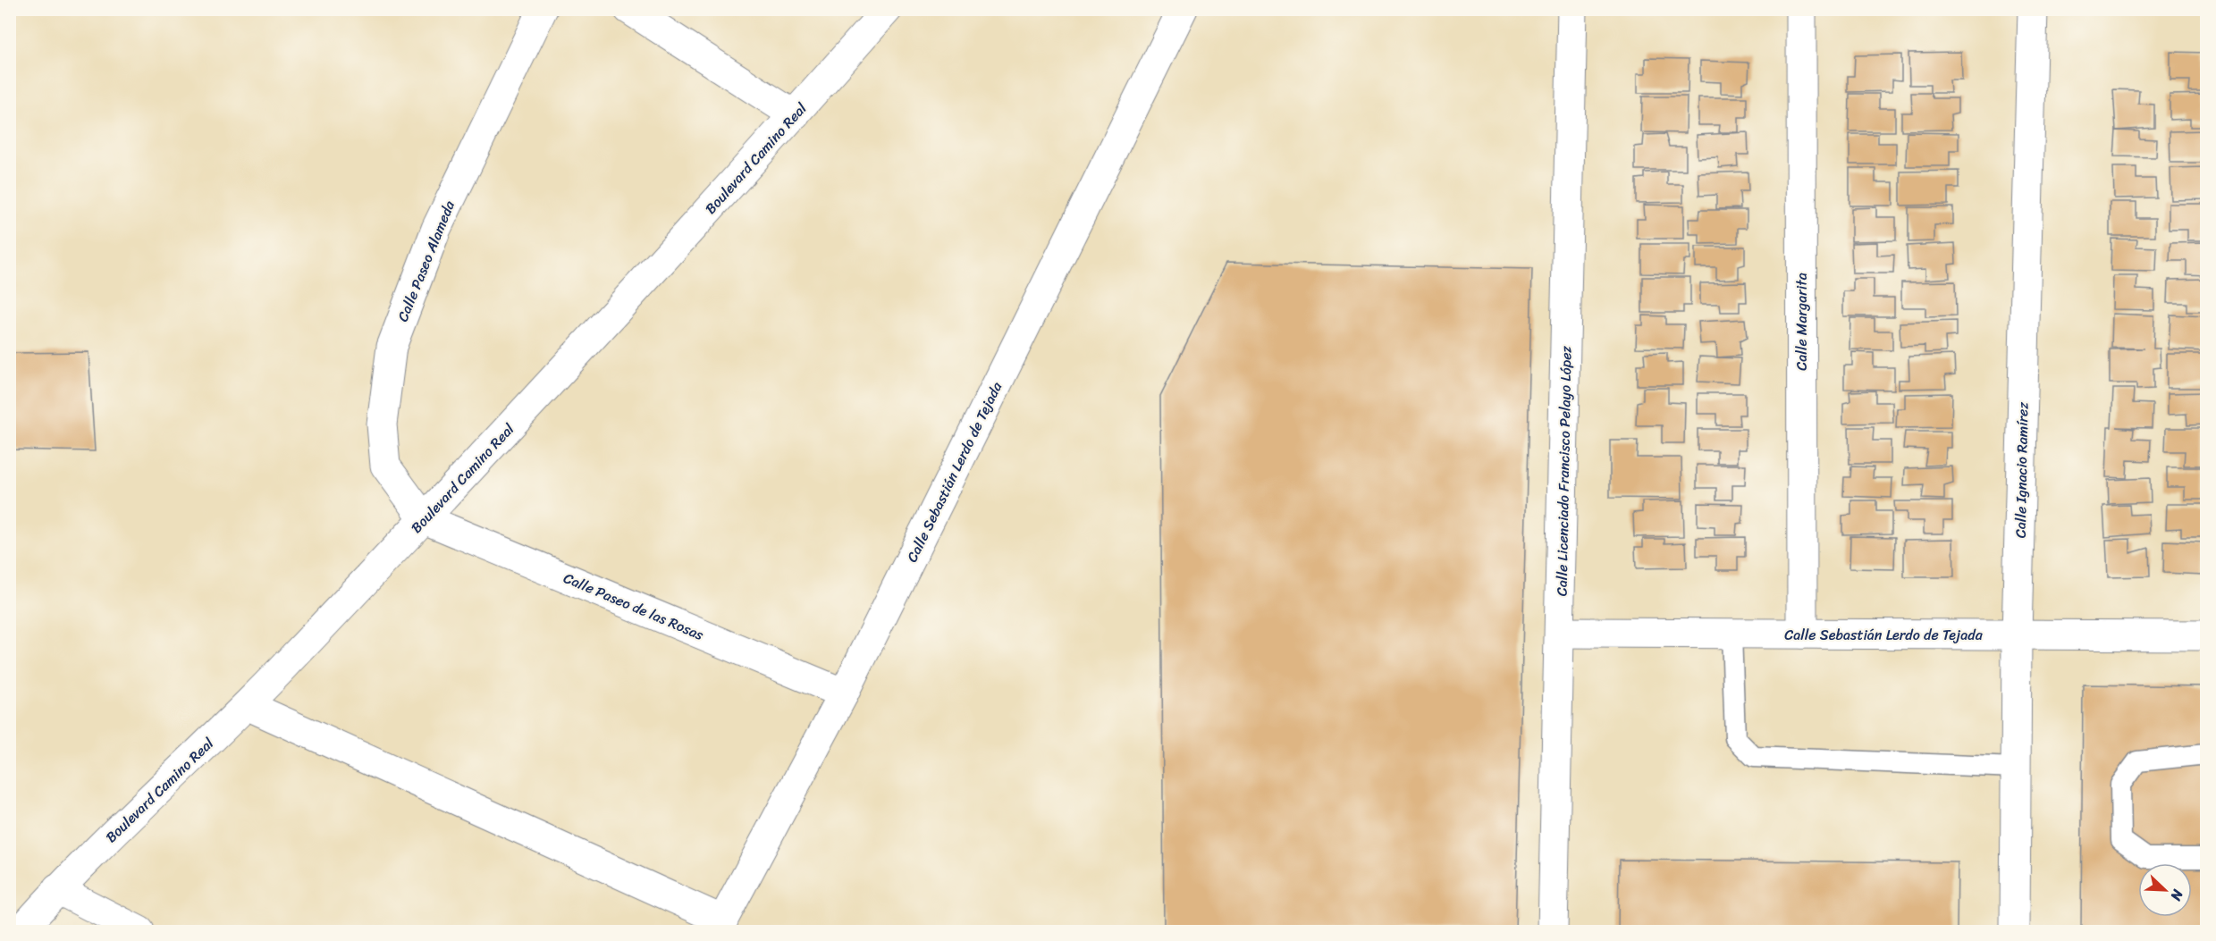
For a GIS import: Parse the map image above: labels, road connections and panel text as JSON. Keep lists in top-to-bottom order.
{
  "streets": {
    "street": [
      "Boulevard Camino Real",
      "Calle Paseo Alameda",
      "Calle Margarita",
      "Calle Ignacio Ramírez",
      "Calle Licenciado Francisco Pelayo López",
      "Calle Sebastián Lerdo de Tejada",
      "Calle Paseo de las Rosas"
    ]
  },
  "crossings": [
    ["Boulevard Camino Real", "Calle Paseo Alameda"],
    ["Boulevard Camino Real", "Calle Paseo de las Rosas"],
    ["Calle Paseo Alameda", "Calle Paseo de las Rosas"],
    ["Calle Margarita", "Calle Sebastián Lerdo de Tejada"],
    ["Calle Ignacio Ramírez", "Calle Sebastián Lerdo de Tejada"],
    ["Calle Licenciado Francisco Pelayo López", "Calle Sebastián Lerdo de Tejada"],
    ["Calle Sebastián Lerdo de Tejada", "Calle Paseo de las Rosas"]
  ],
  "north": "bottom right"
}
